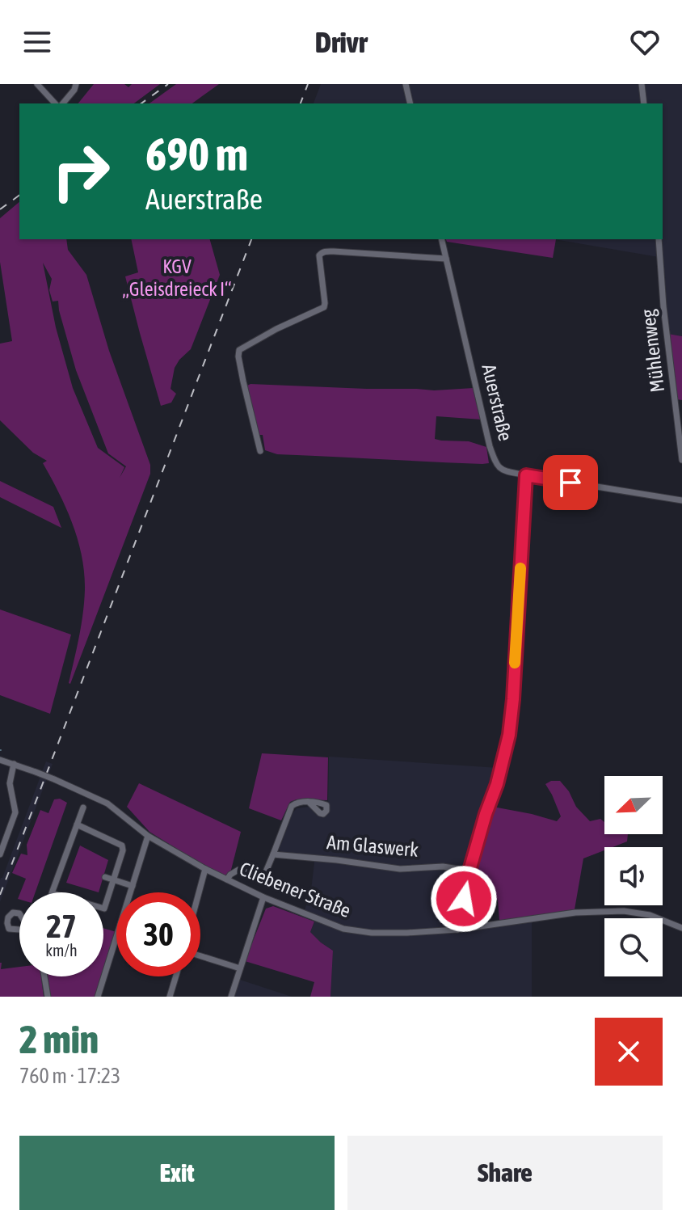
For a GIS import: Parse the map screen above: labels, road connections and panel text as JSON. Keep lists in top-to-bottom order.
{
  "streets": {
    "street": [
      "Mühlenweg",
      "Auerstraße",
      "Am Glaswerk",
      "Cliebener Straße"
    ]
  },
  "parks": ["KGV „Gleisdreieck I“"],
  "north": "bottom left",
  "page": {
    "header": "Drivr",
    "turn": ["690 m", "Auerstraße"],
    "speed": "27 km/h",
    "limit": "30",
    "heading": ["2 min", "760 m · 17:23"],
    "buttons": ["Exit", "Share"]
  }
}
